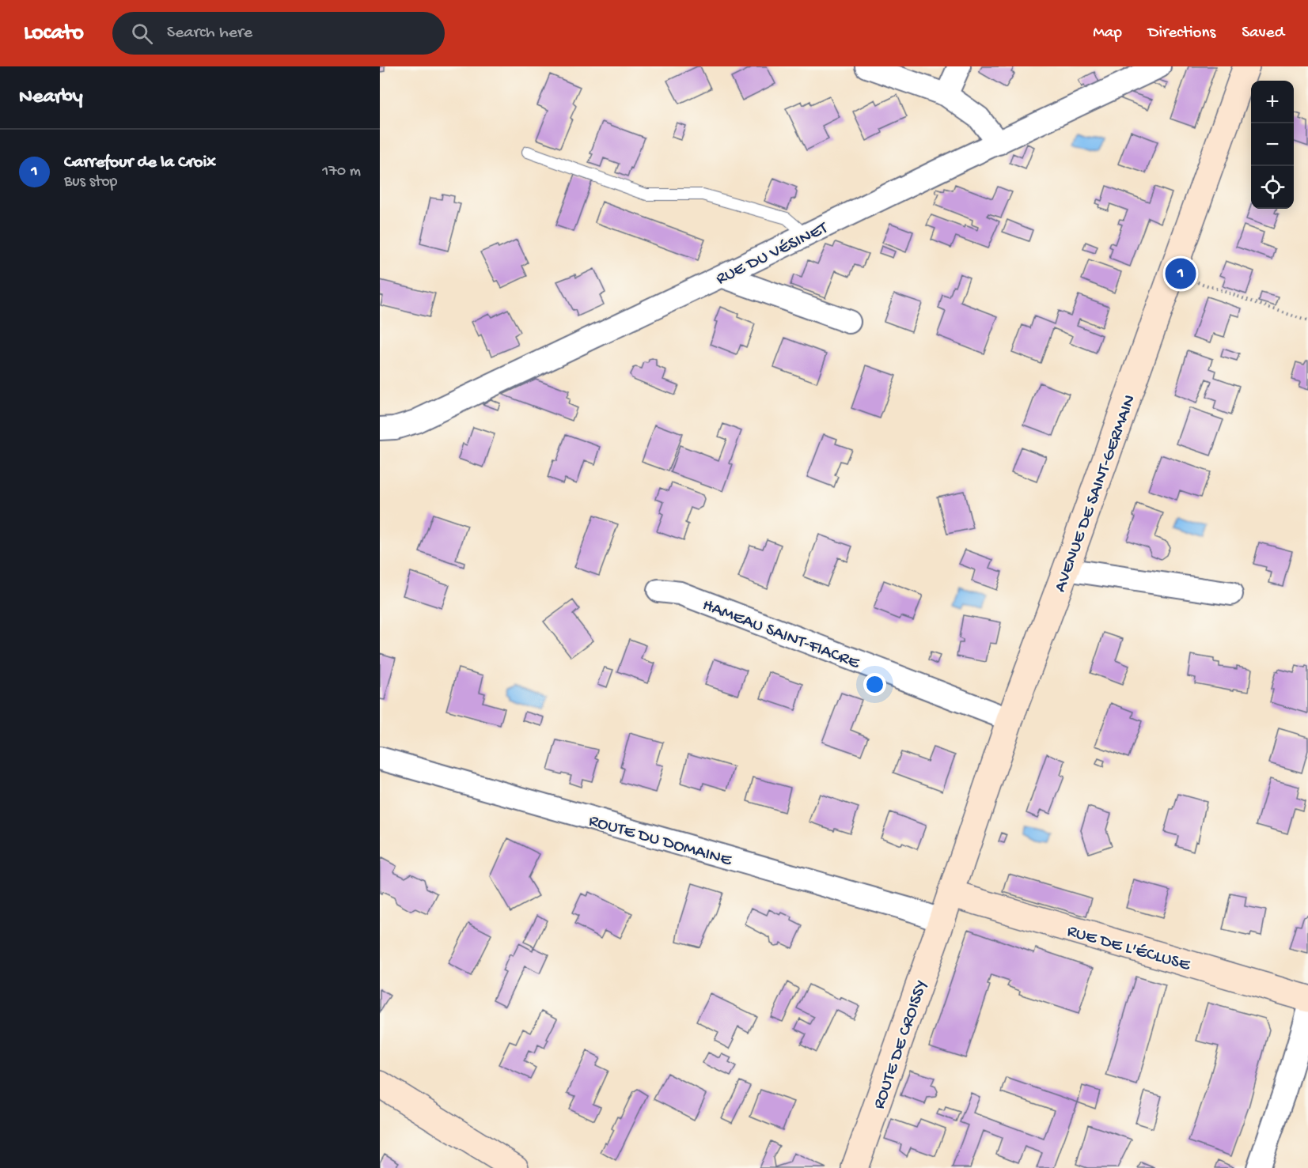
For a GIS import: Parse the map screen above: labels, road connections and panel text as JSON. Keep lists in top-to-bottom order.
{
  "streets": {
    "main road": ["AVENUE DE SAINT-GERMAIN", "RUE DE L'ÉCLUSE", "ROUTE DE CROISSY"],
    "street": ["RUE DU VÉSINET", "HAMEAU SAINT-FIACRE", "ROUTE DU DOMAINE"]
  },
  "crossings": [
    ["AVENUE DE SAINT-GERMAIN", "HAMEAU SAINT-FIACRE"],
    ["AVENUE DE SAINT-GERMAIN", "ROUTE DU DOMAINE"],
    ["AVENUE DE SAINT-GERMAIN", "RUE DE L'ÉCLUSE"],
    ["AVENUE DE SAINT-GERMAIN", "ROUTE DE CROISSY"],
    ["ROUTE DU DOMAINE", "ROUTE DE CROISSY"]
  ],
  "page": {
    "header": "Locato",
    "search": "Search here",
    "nav": ["Map", "Directions", "Saved"],
    "heading": "Nearby",
    "map_buttons": ["+", "−"],
    "list": [
      {
        "mark": "1",
        "name": "Carrefour de la Croix",
        "note": "Bus stop",
        "value": "170 m"
      }
    ],
    "pins": "1"
  }
}
